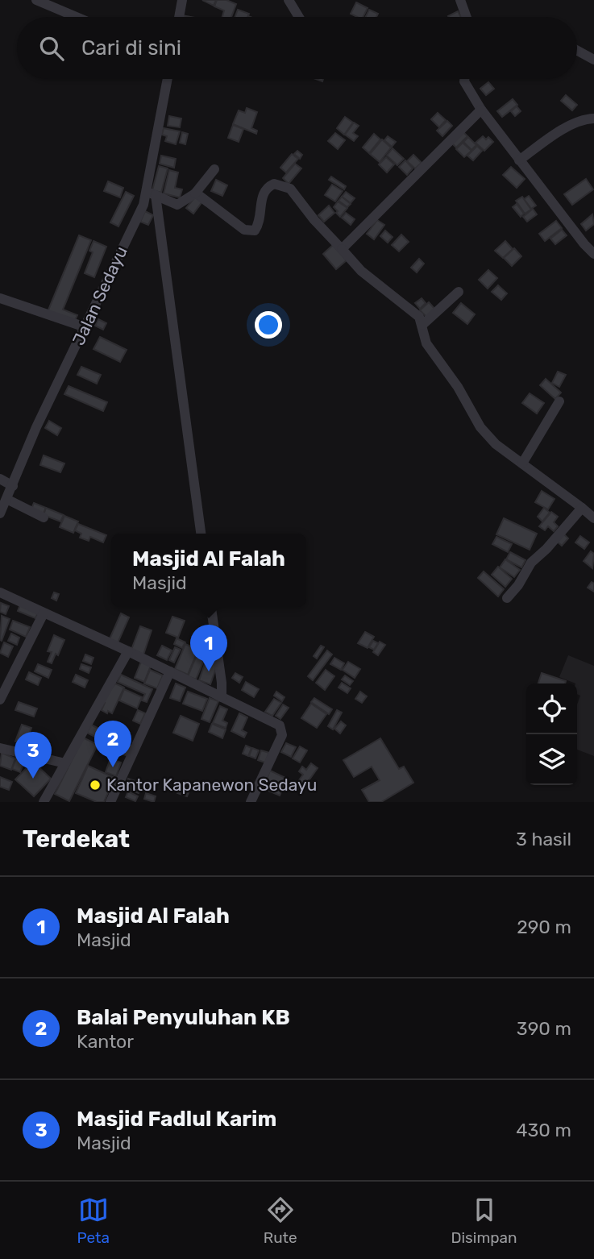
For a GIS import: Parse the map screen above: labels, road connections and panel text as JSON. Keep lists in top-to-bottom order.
{
  "streets": {
    "street": ["Jalan Sedayu"]
  },
  "places": ["Kantor Kapanewon Sedayu"],
  "page": {
    "search": "Cari di sini",
    "popup": ["Masjid Al Falah", "Masjid"],
    "pins": ["1", "2", "3"],
    "heading": ["Terdekat", "3 hasil"],
    "list": [
      {
        "mark": "1",
        "name": "Masjid Al Falah",
        "note": "Masjid",
        "value": "290 m"
      },
      {
        "mark": "2",
        "name": "Balai Penyuluhan KB",
        "note": "Kantor",
        "value": "390 m"
      },
      {
        "mark": "3",
        "name": "Masjid Fadlul Karim",
        "note": "Masjid",
        "value": "430 m"
      }
    ],
    "nav": ["Peta", "Rute", "Disimpan"]
  }
}
